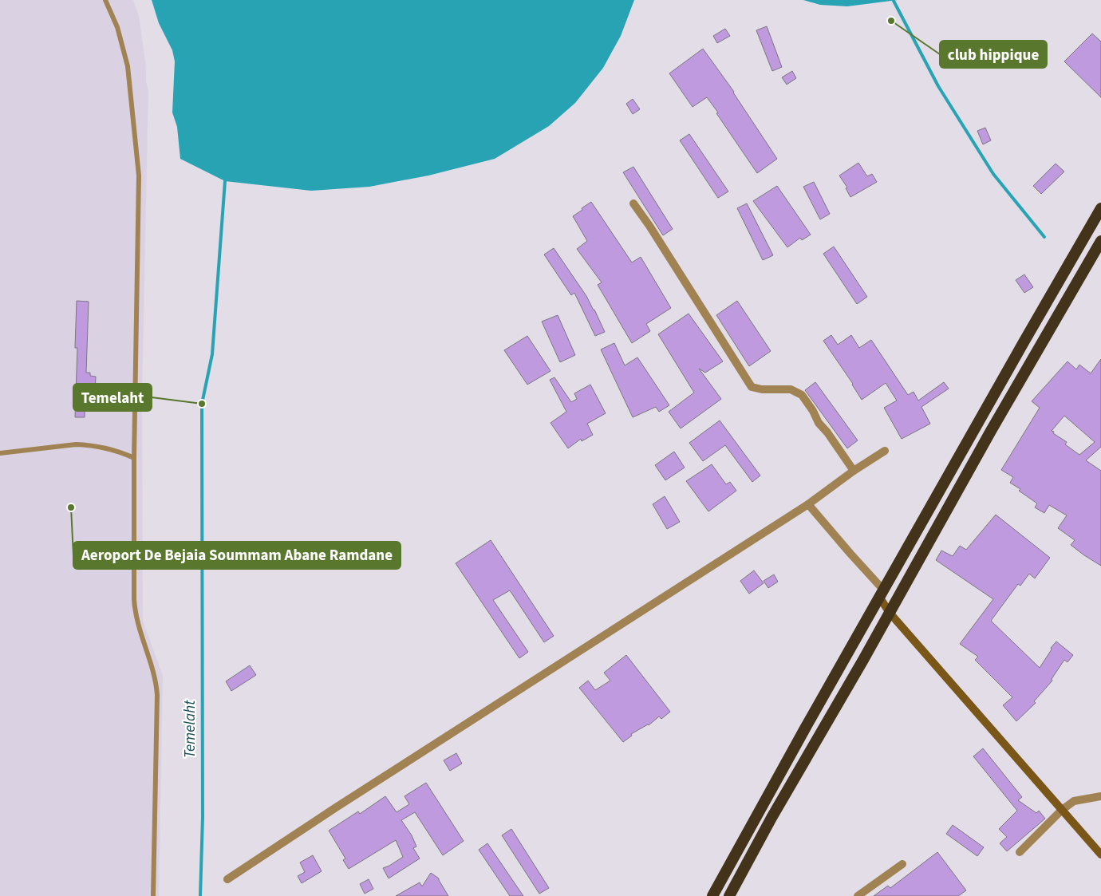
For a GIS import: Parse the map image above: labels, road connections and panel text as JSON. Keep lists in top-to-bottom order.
{
  "water": ["Temelaht"],
  "places": ["club hippique", "Temelaht", "Aeroport De Bejaia Soummam Abane Ramdane"]
}
